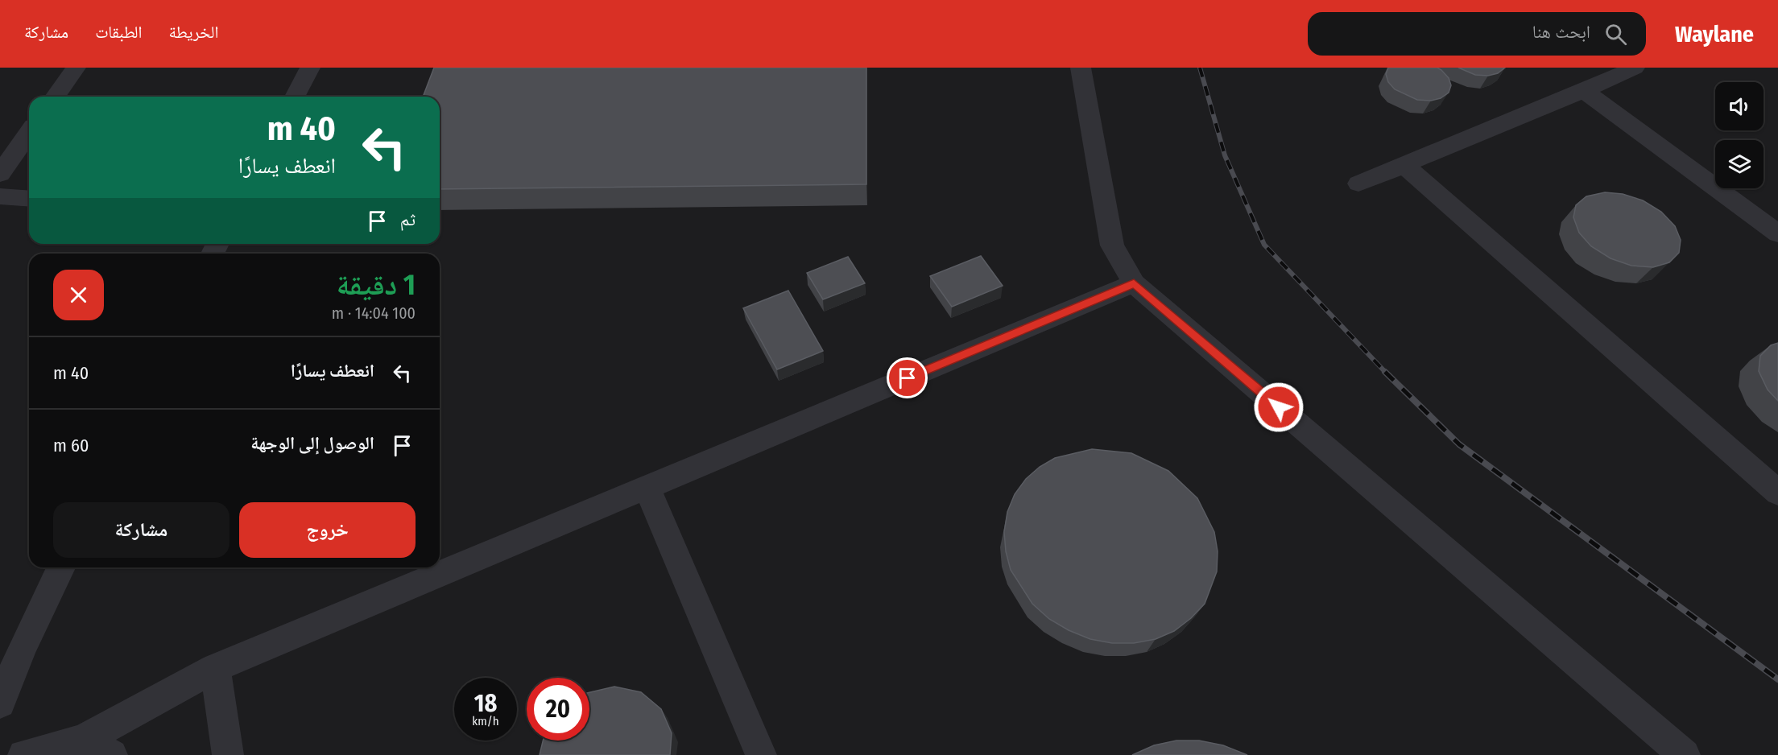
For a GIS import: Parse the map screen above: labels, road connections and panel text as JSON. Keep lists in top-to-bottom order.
{
  "page": {
    "header": "Waylane",
    "search": "ابحث هنا",
    "nav": ["الخريطة", "الطبقات", "مشاركة"],
    "turn": ["40 m", "انعطف يسارًا"],
    "then": "ثم",
    "heading": ["1 دقيقة", "100 m · 14:04"],
    "list": [
      {
        "name": "انعطف يسارًا",
        "value": "40 m"
      },
      {
        "name": "الوصول إلى الوجهة",
        "value": "60 m"
      }
    ],
    "buttons": ["خروج", "مشاركة"],
    "speed": "18 km/h",
    "limit": "20"
  }
}
